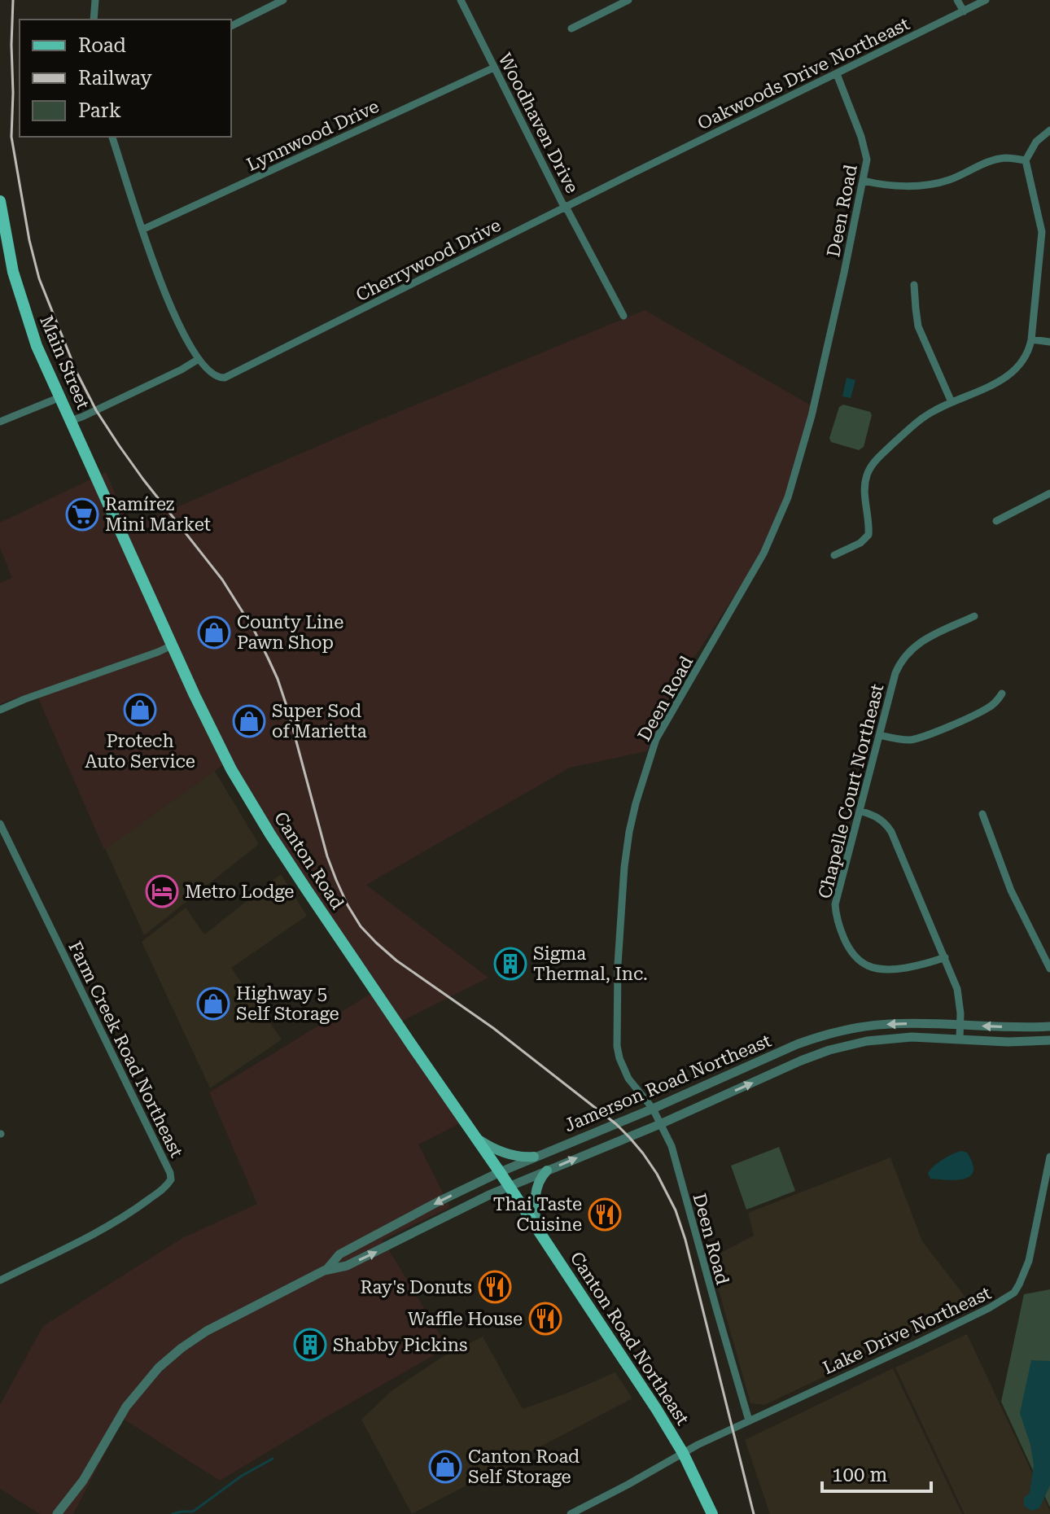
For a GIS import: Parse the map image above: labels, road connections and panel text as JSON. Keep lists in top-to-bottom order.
{
  "streets": {
    "main road": ["Main Street", "Canton Road", "Canton Road Northeast"],
    "street": [
      "Oakwoods Drive Northeast",
      "Woodhaven Drive",
      "Lynnwood Drive",
      "Deen Road",
      "Cherrywood Drive",
      "Chapelle Court Northeast",
      "Farm Creek Road Northeast",
      "Jamerson Road Northeast",
      "Lake Drive Northeast"
    ]
  },
  "crossings": [
    ["Oakwoods Drive Northeast", "Deen Road"],
    ["Oakwoods Drive Northeast", "Cherrywood Drive"],
    ["Woodhaven Drive", "Lynnwood Drive"],
    ["Woodhaven Drive", "Cherrywood Drive"],
    ["Deen Road", "Jamerson Road Northeast"],
    ["Deen Road", "Lake Drive Northeast"],
    ["Main Street", "Canton Road"],
    ["Canton Road", "Jamerson Road Northeast"],
    ["Canton Road", "Canton Road Northeast"],
    ["Jamerson Road Northeast", "Canton Road Northeast"],
    ["Lake Drive Northeast", "Canton Road Northeast"]
  ],
  "places": {
    "supermarket": ["Ramírez Mini Market"],
    "shop": [
      "County Line Pawn Shop",
      "Protech Auto Service",
      "Super Sod of Marietta",
      "Highway 5 Self Storage",
      "Canton Road Self Storage"
    ],
    "hotel": ["Metro Lodge"],
    "building": ["Sigma Thermal, Inc.", "Shabby Pickins"],
    "restaurant": ["Thai Taste Cuisine", "Ray's Donuts", "Waffle House"]
  },
  "legend": ["Road", "Railway", "Park"],
  "scale_bar": "100 m"
}
